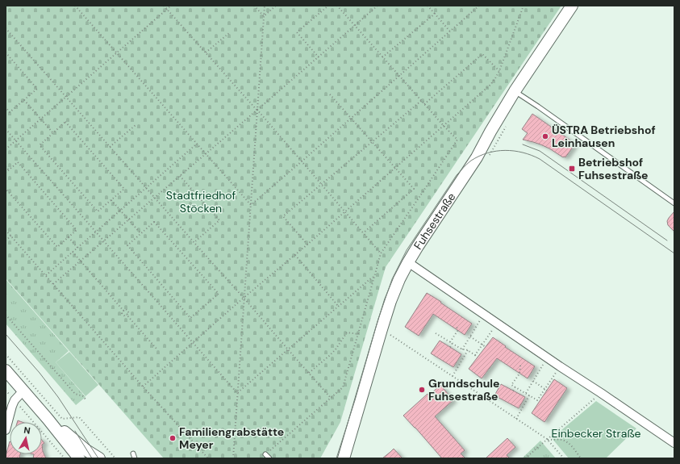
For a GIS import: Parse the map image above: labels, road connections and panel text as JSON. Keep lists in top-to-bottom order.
{
  "streets": {
    "street": ["Fuhsestraße"]
  },
  "parks": ["Stadtfriedhof Stöcken", "Einbecker Straße"],
  "places": {
    "other": ["ÜSTRA Betriebshof Leinhausen", "Grundschule Fuhsestraße", "Familiengrabstätte Meyer"],
    "transit": ["Betriebshof Fuhsestraße"]
  },
  "north": "top"
}
